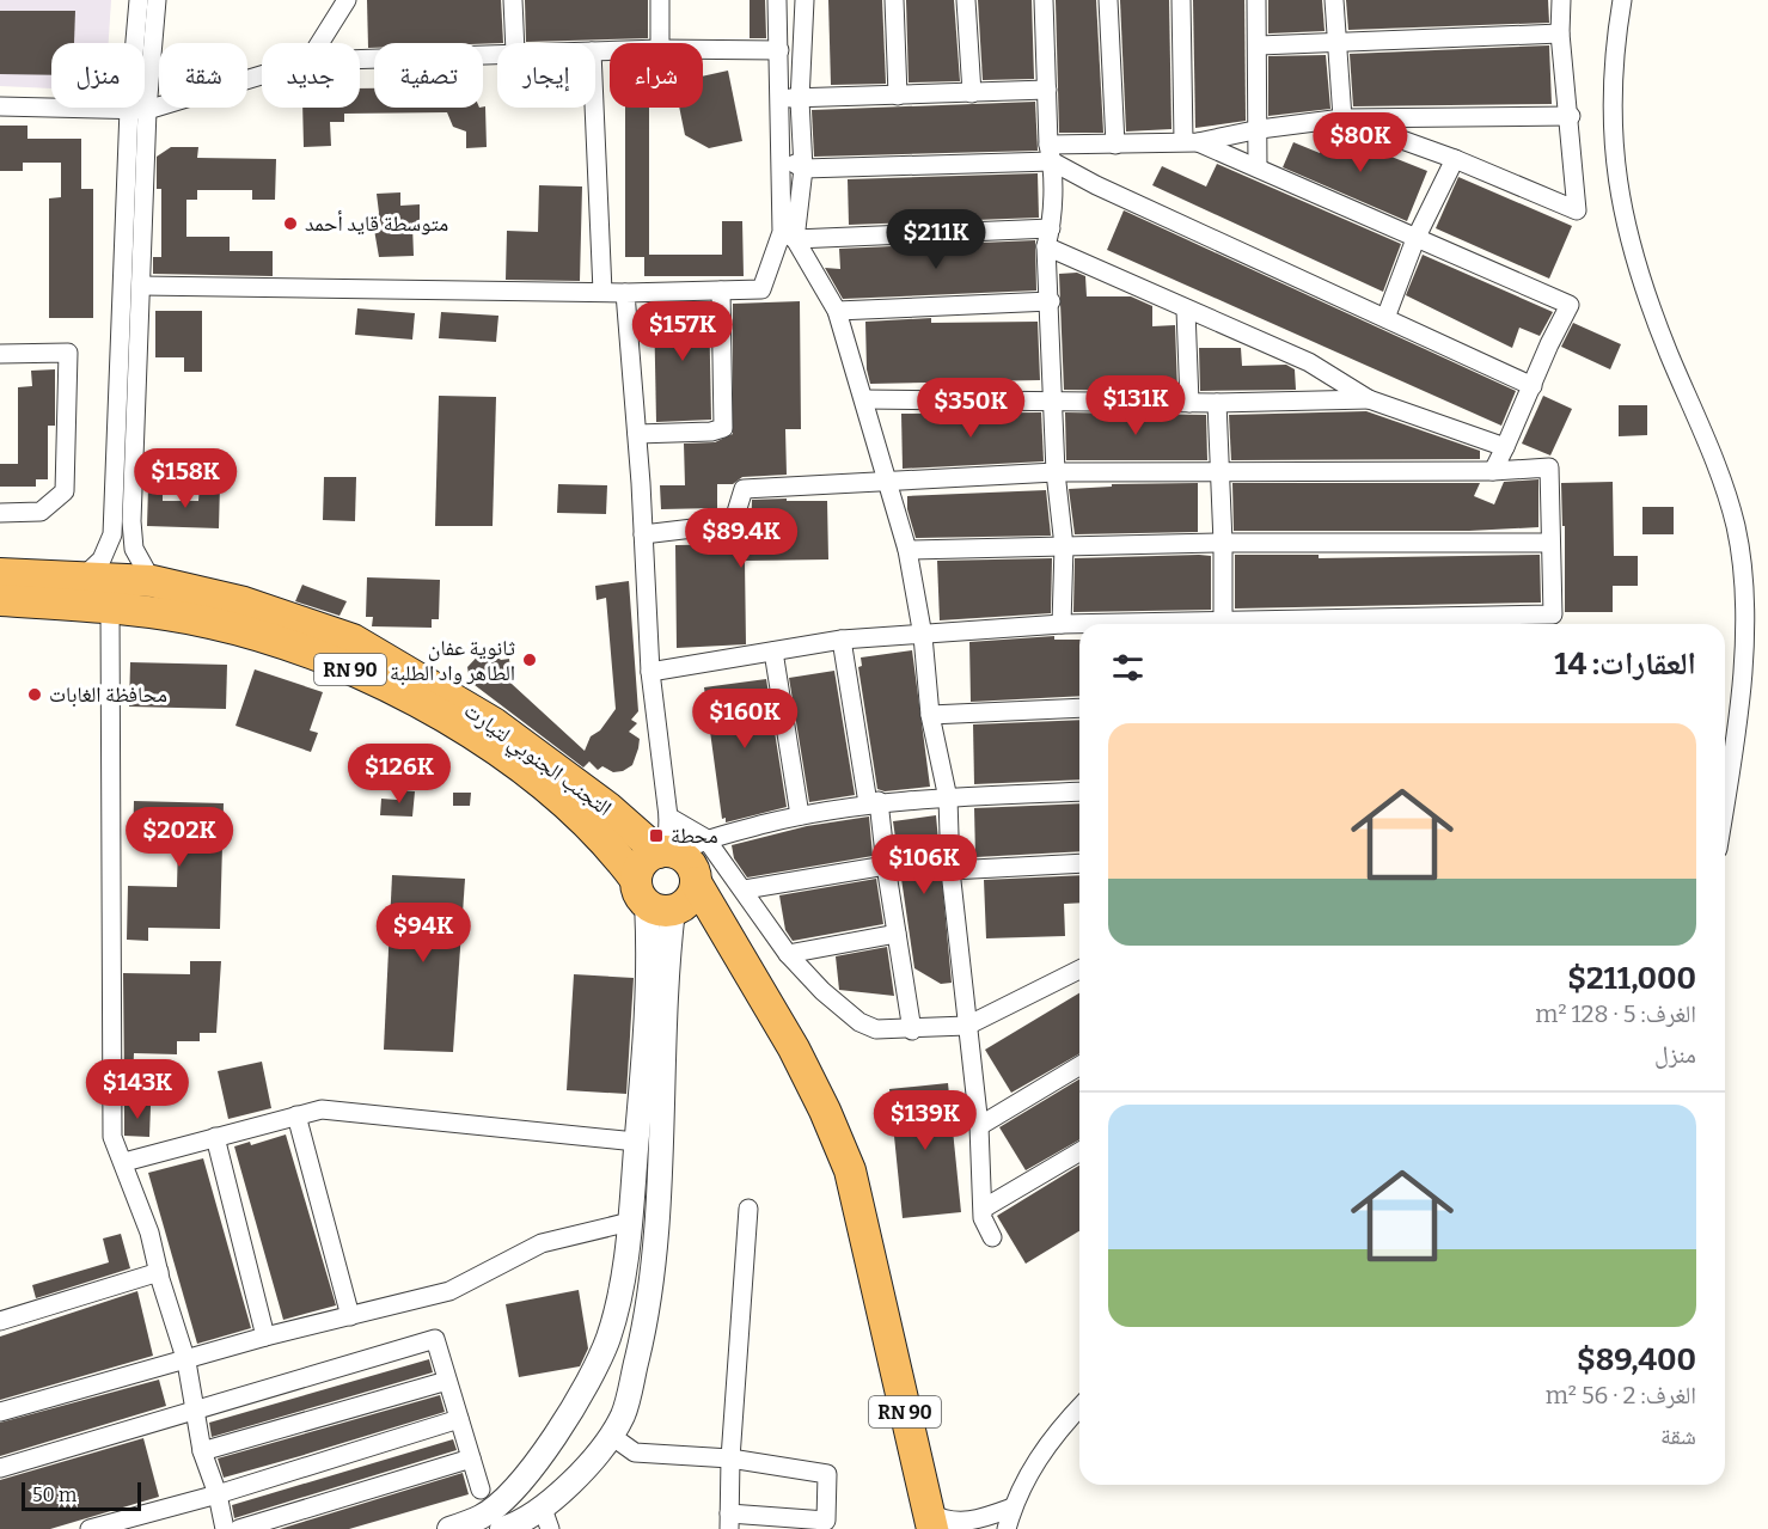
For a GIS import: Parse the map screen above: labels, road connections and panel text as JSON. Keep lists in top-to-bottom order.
{
  "streets": {
    "highway": ["RN 90", "التجنب الجنوبي لتيارت"]
  },
  "crossings": [
    ["RN 90", "التجنب الجنوبي لتيارت"]
  ],
  "places": {
    "other": ["متوسطة قايد أحمد", "ثانوية عفان الطاهر واد الطلبة", "محافظة الغابات"],
    "transit": ["محطة"]
  },
  "scale_bar": "50 m",
  "page": {
    "chip": [
      "شراء",
      "إيجار",
      "تصفية",
      "جديد",
      "شقة",
      "منزل"
    ],
    "price": [
      "$80K",
      "$211K",
      "$157K",
      "$131K",
      "$350K",
      "$158K",
      "$89.4K",
      "$160K",
      "$126K",
      "$202K",
      "$106K",
      "$94K",
      "$143K",
      "$139K"
    ],
    "heading": "العقارات: 14",
    "list": [
      {
        "name": "$211,000",
        "note": "الغرف: 5 · 128 m² · منزل"
      },
      {
        "name": "$89,400",
        "note": "الغرف: 2 · 56 m² · شقة"
      }
    ],
    "scale": "50 m"
  }
}
